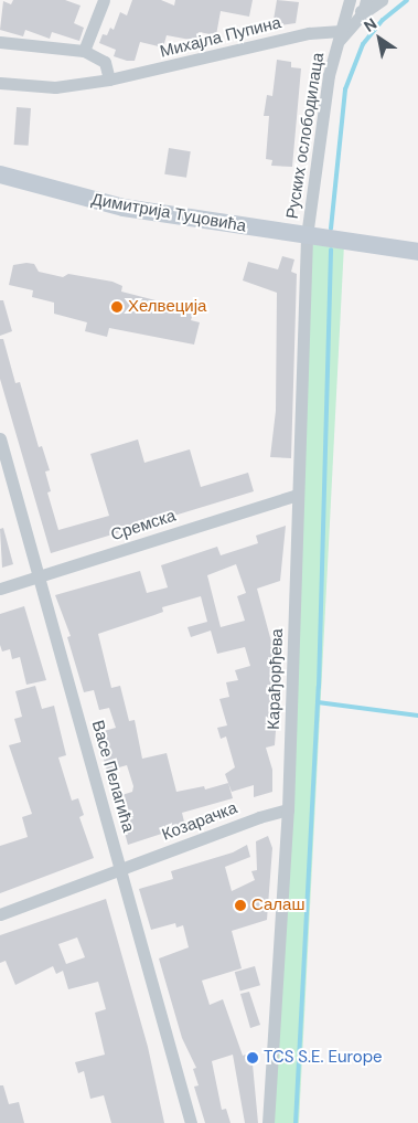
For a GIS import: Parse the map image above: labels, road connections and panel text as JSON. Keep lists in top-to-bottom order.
{
  "streets": {
    "street": [
      "Михајла Пупина",
      "Руских ослободилаца",
      "Димитрија Туцовића",
      "Сремска",
      "Карађорђева",
      "Васе Пелагића",
      "Козарачка"
    ]
  },
  "crossings": [
    ["Михајла Пупина", "Руских ослободилаца"],
    ["Руских ослободилаца", "Димитрија Туцовића"],
    ["Руских ослободилаца", "Карађорђева"],
    ["Димитрија Туцовића", "Карађорђева"],
    ["Сремска", "Карађорђева"],
    ["Сремска", "Васе Пелагића"],
    ["Карађорђева", "Козарачка"],
    ["Васе Пелагића", "Козарачка"]
  ],
  "places": ["Хелвеција", "Салаш", "TCS S.E. Europe"],
  "north": "top left"
}
